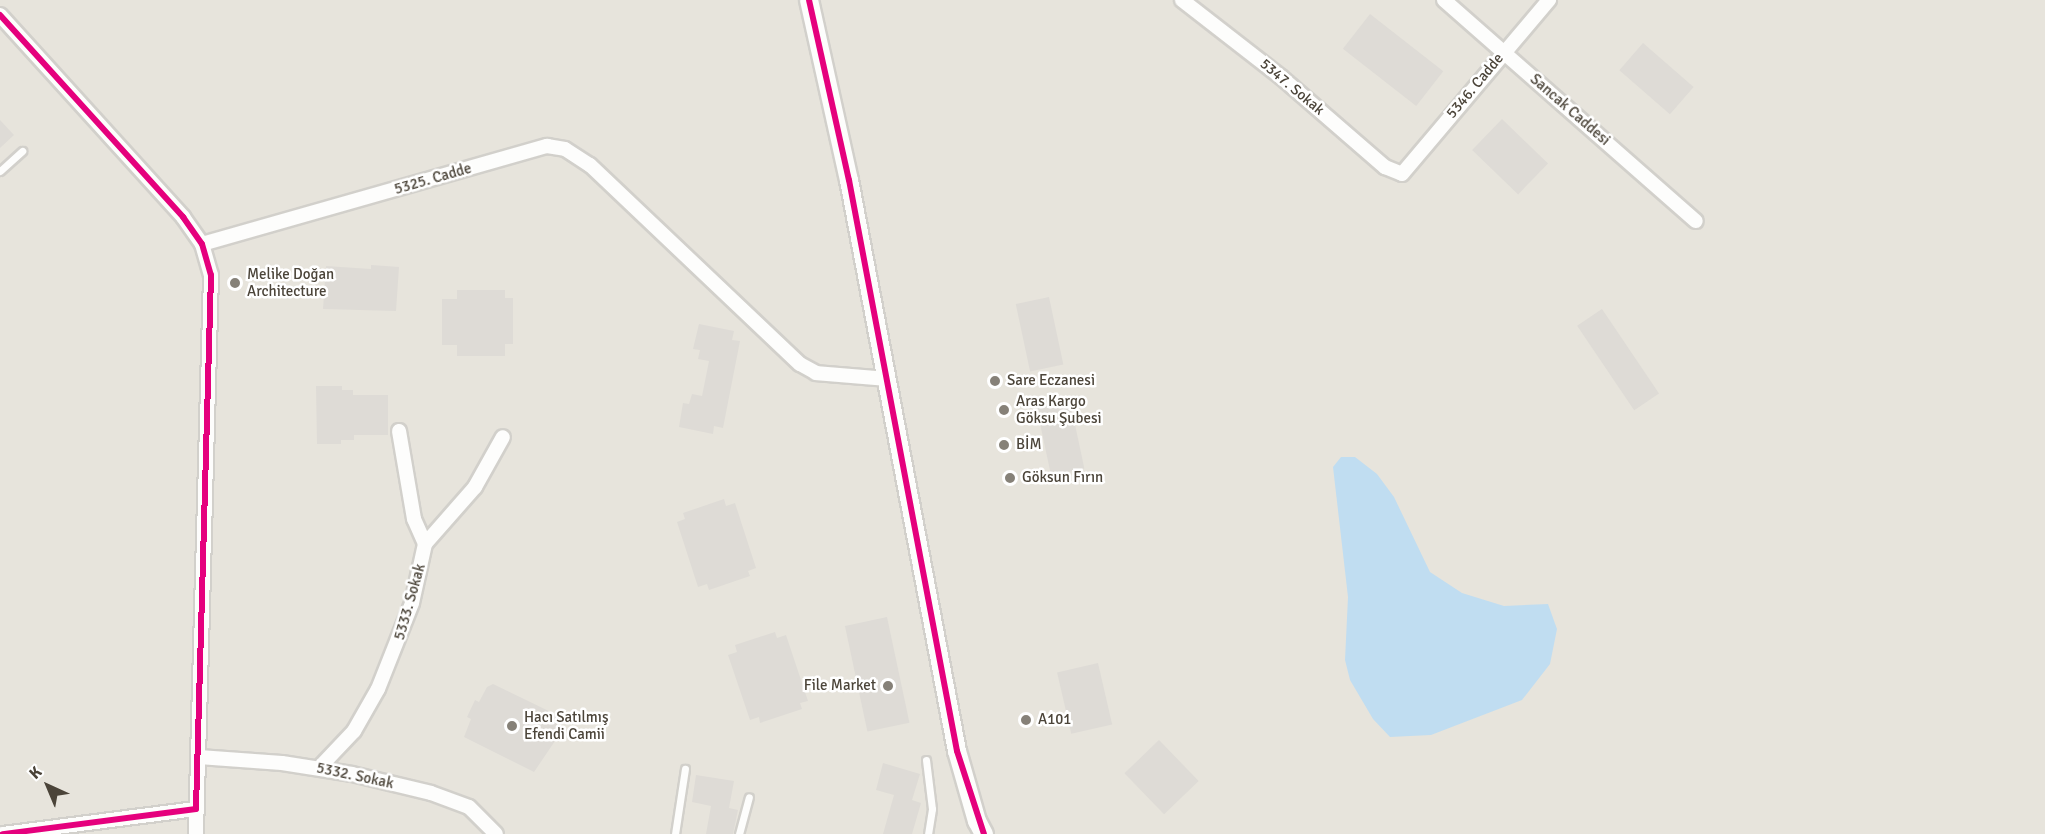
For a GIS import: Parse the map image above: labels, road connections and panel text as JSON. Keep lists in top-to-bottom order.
{
  "streets": {
    "street": [
      "5346. Cadde",
      "5347. Sokak",
      "Sancak Caddesi",
      "5325. Cadde",
      "5333. Sokak",
      "5332. Sokak"
    ]
  },
  "crossings": [
    ["5346. Cadde", "5347. Sokak"],
    ["5346. Cadde", "Sancak Caddesi"],
    ["5333. Sokak", "5332. Sokak"]
  ],
  "places": [
    "Melike Doğan Architecture",
    "Sare Eczanesi",
    "Aras Kargo Göksu Şubesi",
    "BİM",
    "Göksun Fırın",
    "File Market",
    "A101",
    "Hacı Satılmış Efendi Camii"
  ],
  "north": "top left"
}
